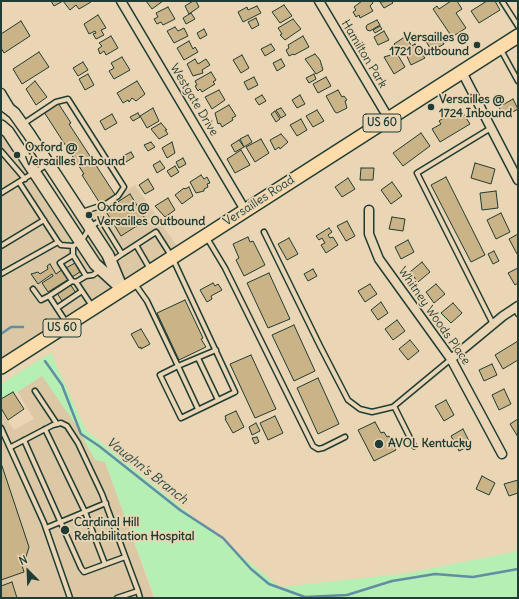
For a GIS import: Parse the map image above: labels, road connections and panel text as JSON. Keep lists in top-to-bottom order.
{
  "streets": {
    "main road": ["US 60", "Versailles Road"],
    "street": ["Hamilton Park", "Westgate Drive", "Whitney Woods Place"]
  },
  "crossings": [
    ["Hamilton Park", "Versailles Road"],
    ["Westgate Drive", "Versailles Road"]
  ],
  "water": ["Vaughn's Branch"],
  "places": [
    "Versailles @ 1721 Outbound",
    "Versailles @ 1724 Inbound",
    "Oxford @ Versailles Inbound",
    "Oxford @ Versailles Outbound",
    "AVOL Kentucky",
    "Cardinal Hill Rehabilitation Hospital"
  ],
  "north": "top left"
}
